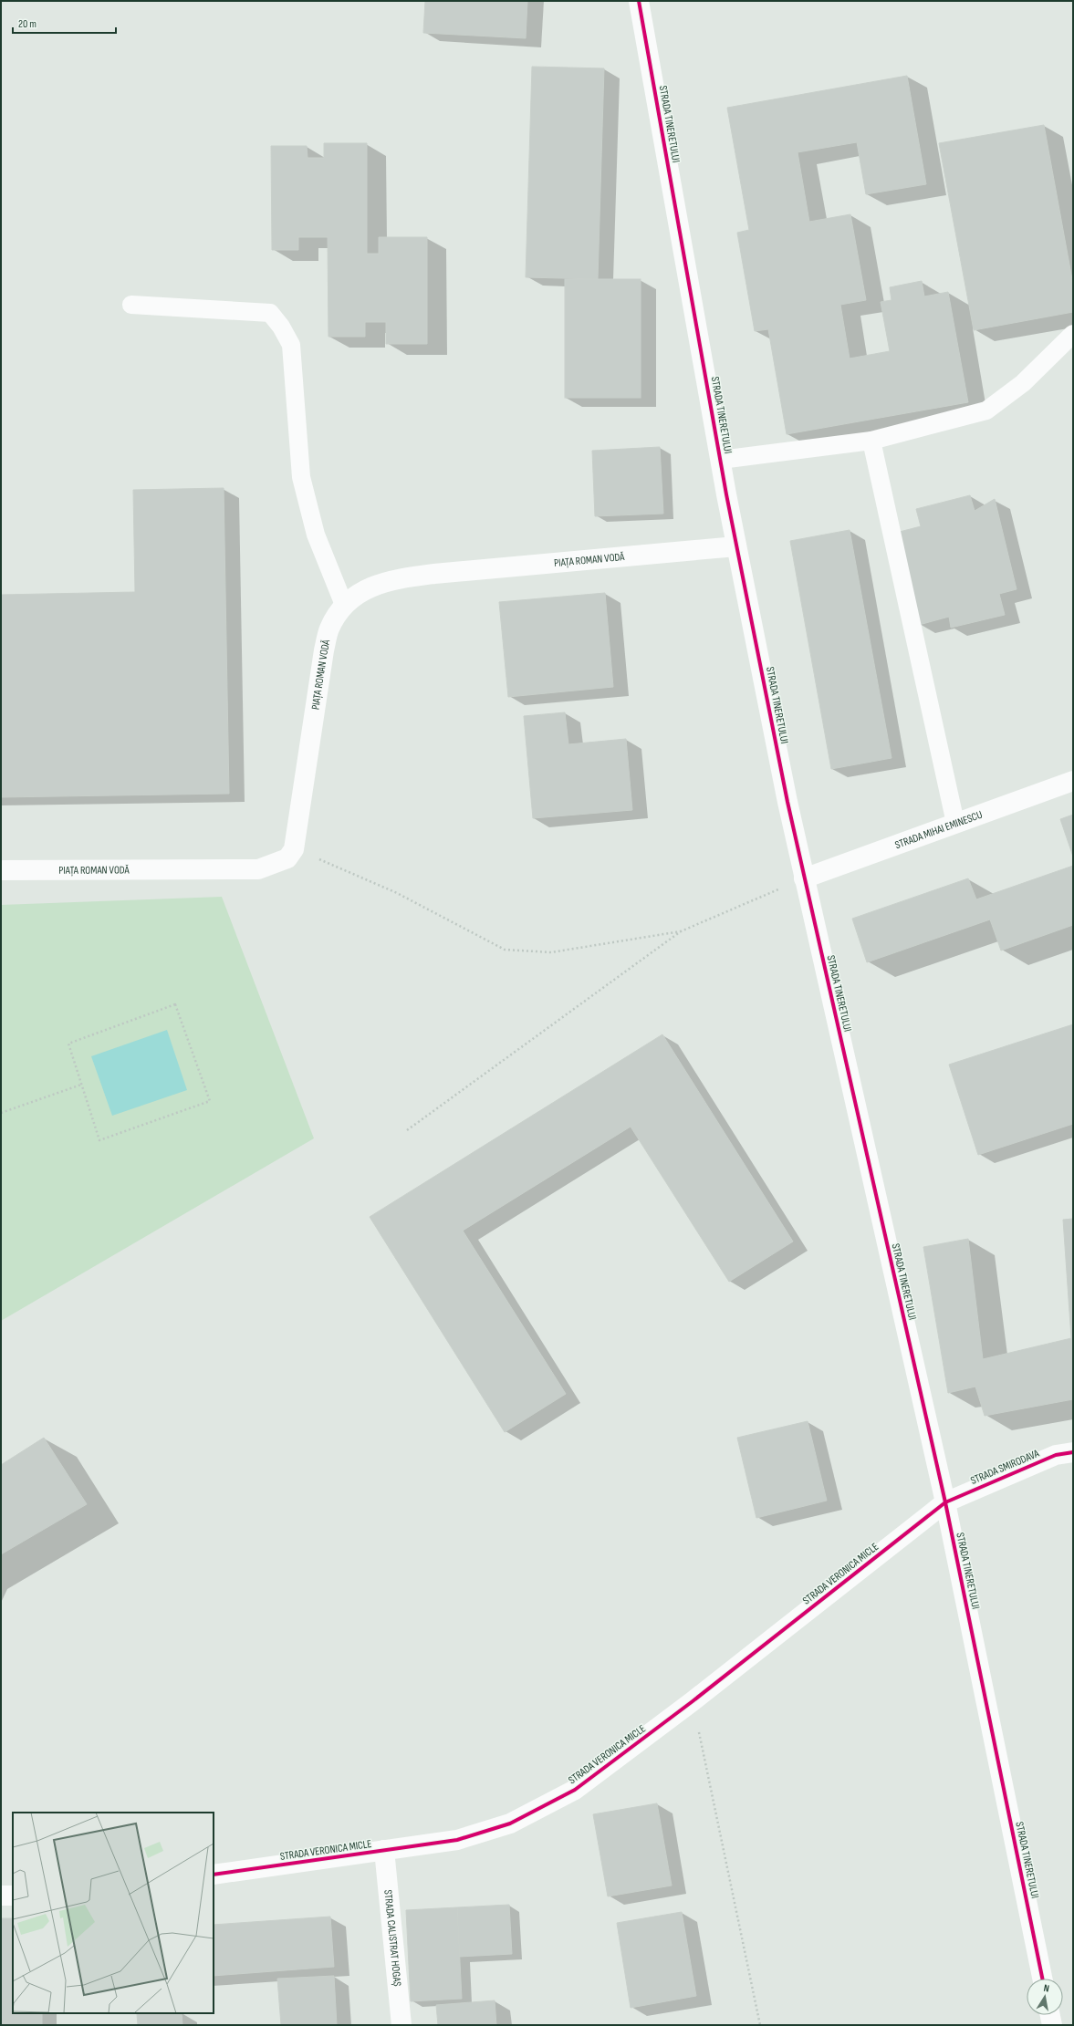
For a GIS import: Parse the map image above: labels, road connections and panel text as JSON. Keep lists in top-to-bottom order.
{
  "streets": {
    "street": [
      "STRADA TINERETULUI",
      "PIAȚA ROMAN VODĂ",
      "STRADA MIHAI EMINESCU",
      "STRADA SMIRODAVA",
      "STRADA VERONICA MICLE",
      "STRADA CALISTRAT HOGAȘ"
    ]
  },
  "crossings": [
    ["STRADA TINERETULUI", "PIAȚA ROMAN VODĂ"],
    ["STRADA TINERETULUI", "STRADA MIHAI EMINESCU"],
    ["STRADA TINERETULUI", "STRADA SMIRODAVA"],
    ["STRADA TINERETULUI", "STRADA VERONICA MICLE"],
    ["STRADA SMIRODAVA", "STRADA VERONICA MICLE"],
    ["STRADA VERONICA MICLE", "STRADA CALISTRAT HOGAȘ"]
  ],
  "scale_bar": "20 m",
  "north": "top"
}
